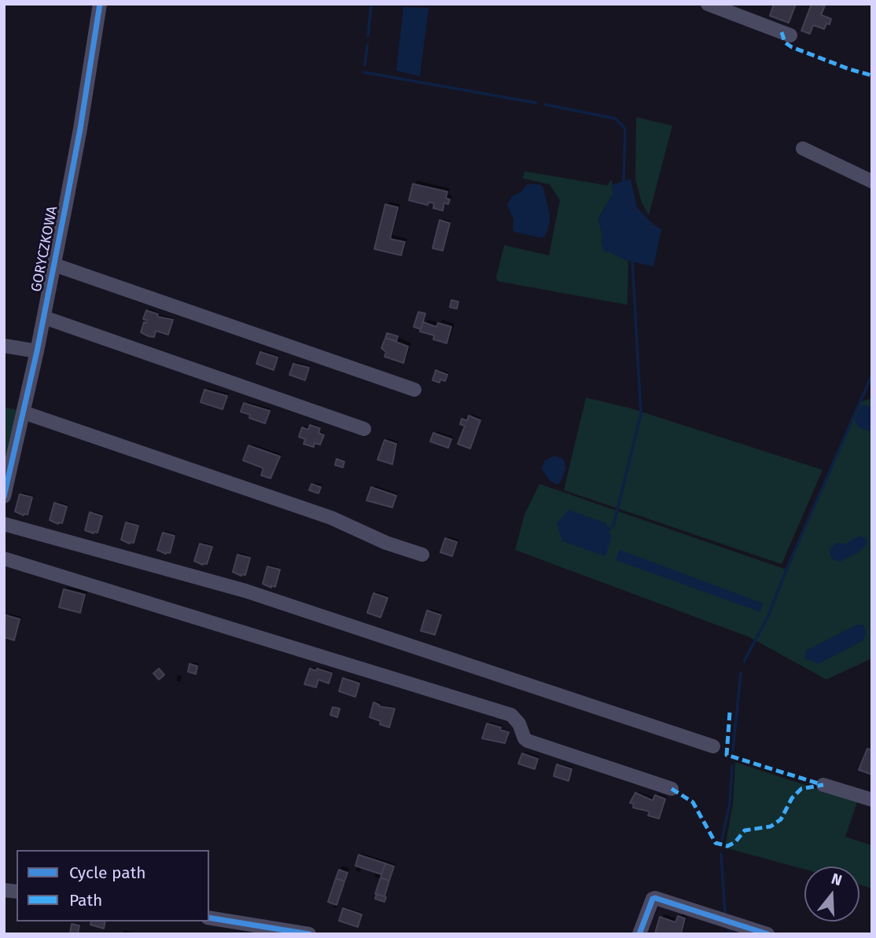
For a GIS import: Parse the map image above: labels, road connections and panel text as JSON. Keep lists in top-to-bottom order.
{
  "streets": {
    "street": ["GORYCZKOWA"]
  },
  "legend": ["Cycle path", "Path"],
  "north": "top"
}
